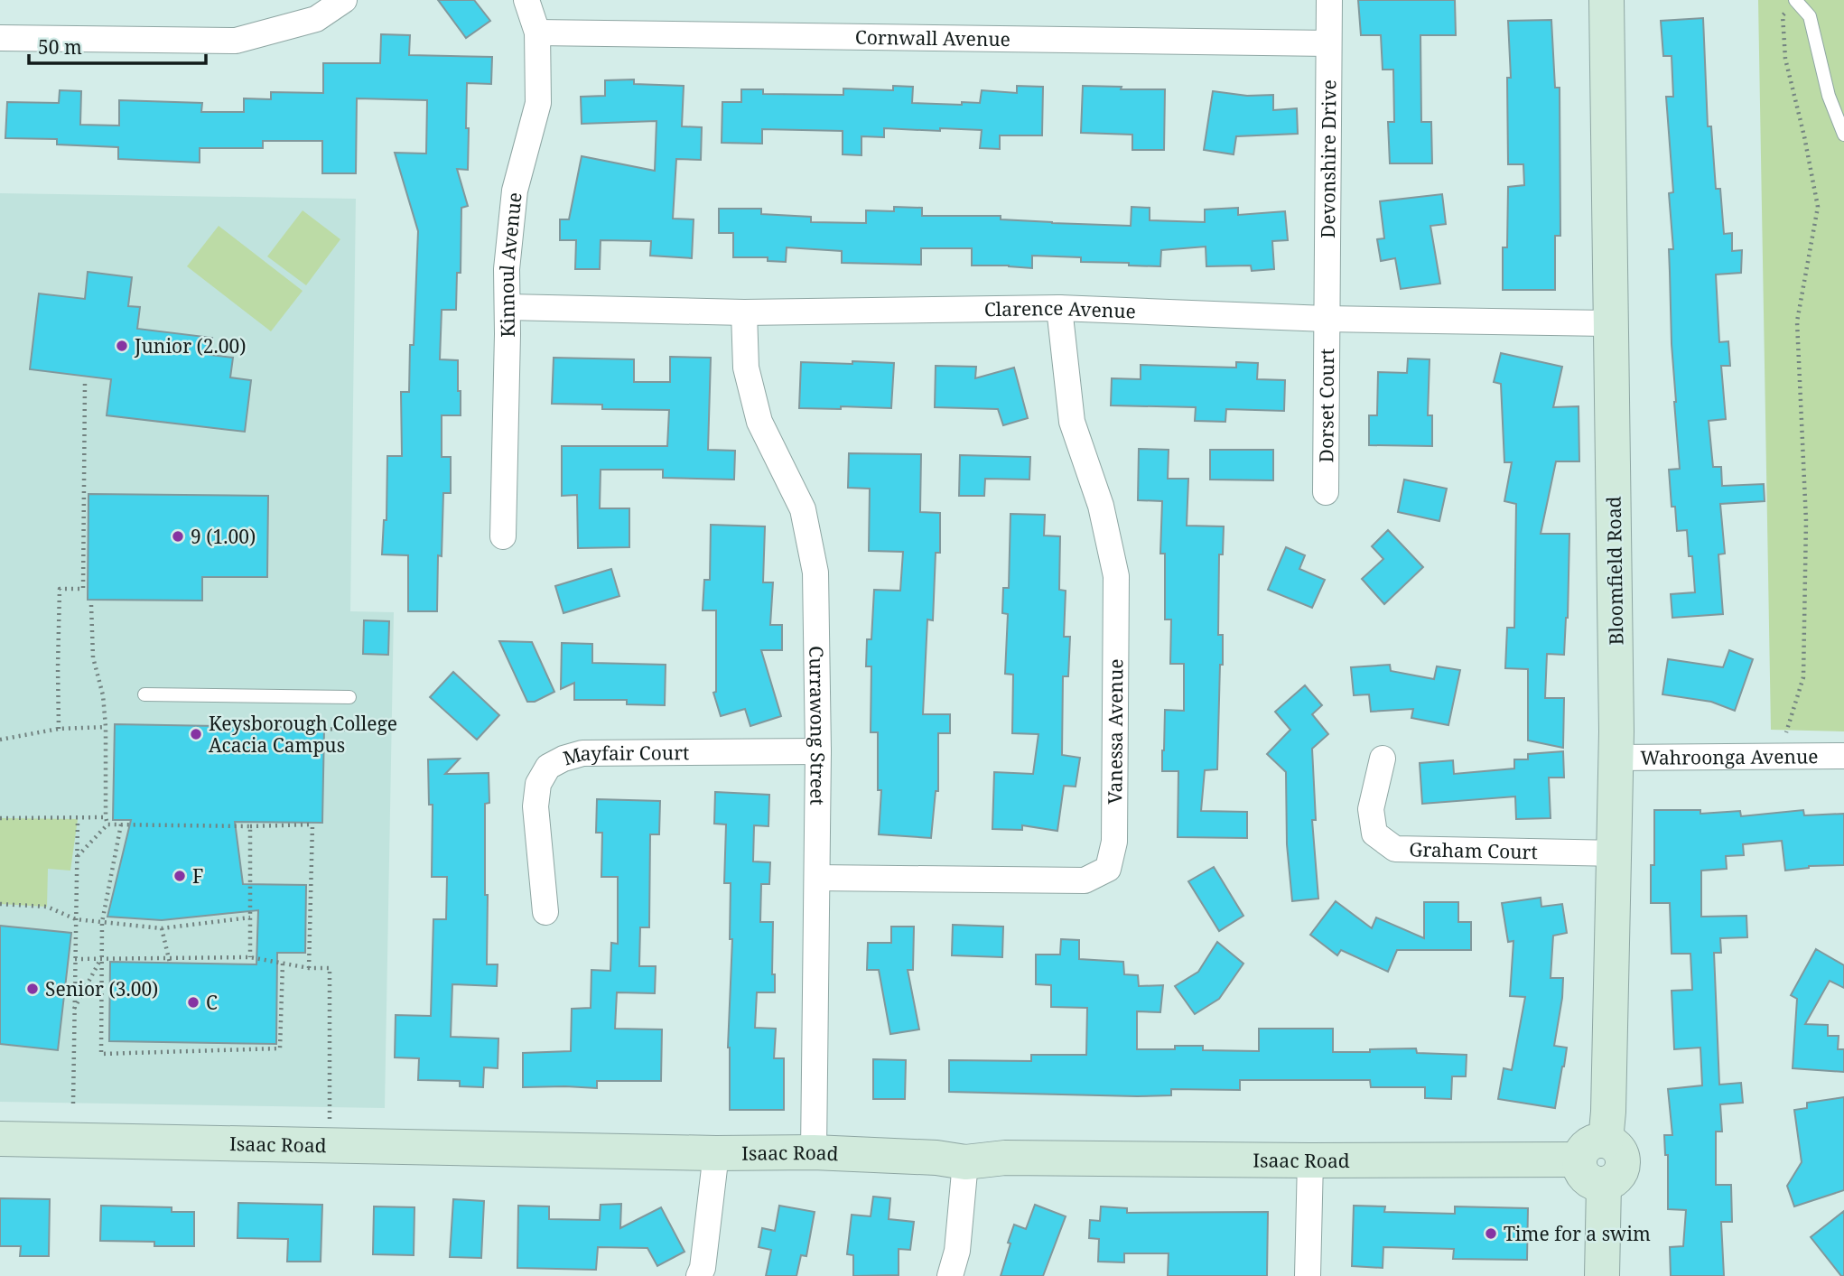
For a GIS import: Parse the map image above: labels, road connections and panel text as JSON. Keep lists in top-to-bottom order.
{
  "streets": {
    "street": [
      "Cornwall Avenue",
      "Devonshire Drive",
      "Kinnoul Avenue",
      "Clarence Avenue",
      "Dorset Court",
      "Bloomfield Road",
      "Currawong Street",
      "Vanessa Avenue",
      "Wahroonga Avenue",
      "Mayfair Court",
      "Graham Court",
      "Isaac Road"
    ]
  },
  "crossings": [
    ["Cornwall Avenue", "Devonshire Drive"],
    ["Cornwall Avenue", "Kinnoul Avenue"],
    ["Devonshire Drive", "Clarence Avenue"],
    ["Devonshire Drive", "Dorset Court"],
    ["Kinnoul Avenue", "Clarence Avenue"],
    ["Clarence Avenue", "Dorset Court"],
    ["Clarence Avenue", "Bloomfield Road"],
    ["Clarence Avenue", "Currawong Street"],
    ["Clarence Avenue", "Vanessa Avenue"],
    ["Bloomfield Road", "Wahroonga Avenue"],
    ["Bloomfield Road", "Graham Court"],
    ["Bloomfield Road", "Isaac Road"],
    ["Currawong Street", "Vanessa Avenue"],
    ["Currawong Street", "Mayfair Court"],
    ["Currawong Street", "Isaac Road"]
  ],
  "places": [
    "Junior (2.00)",
    "9 (1.00)",
    "Keysborough College Acacia Campus",
    "F",
    "Senior (3.00)",
    "C",
    "Time for a swim"
  ],
  "scale_bar": "50 m"
}
